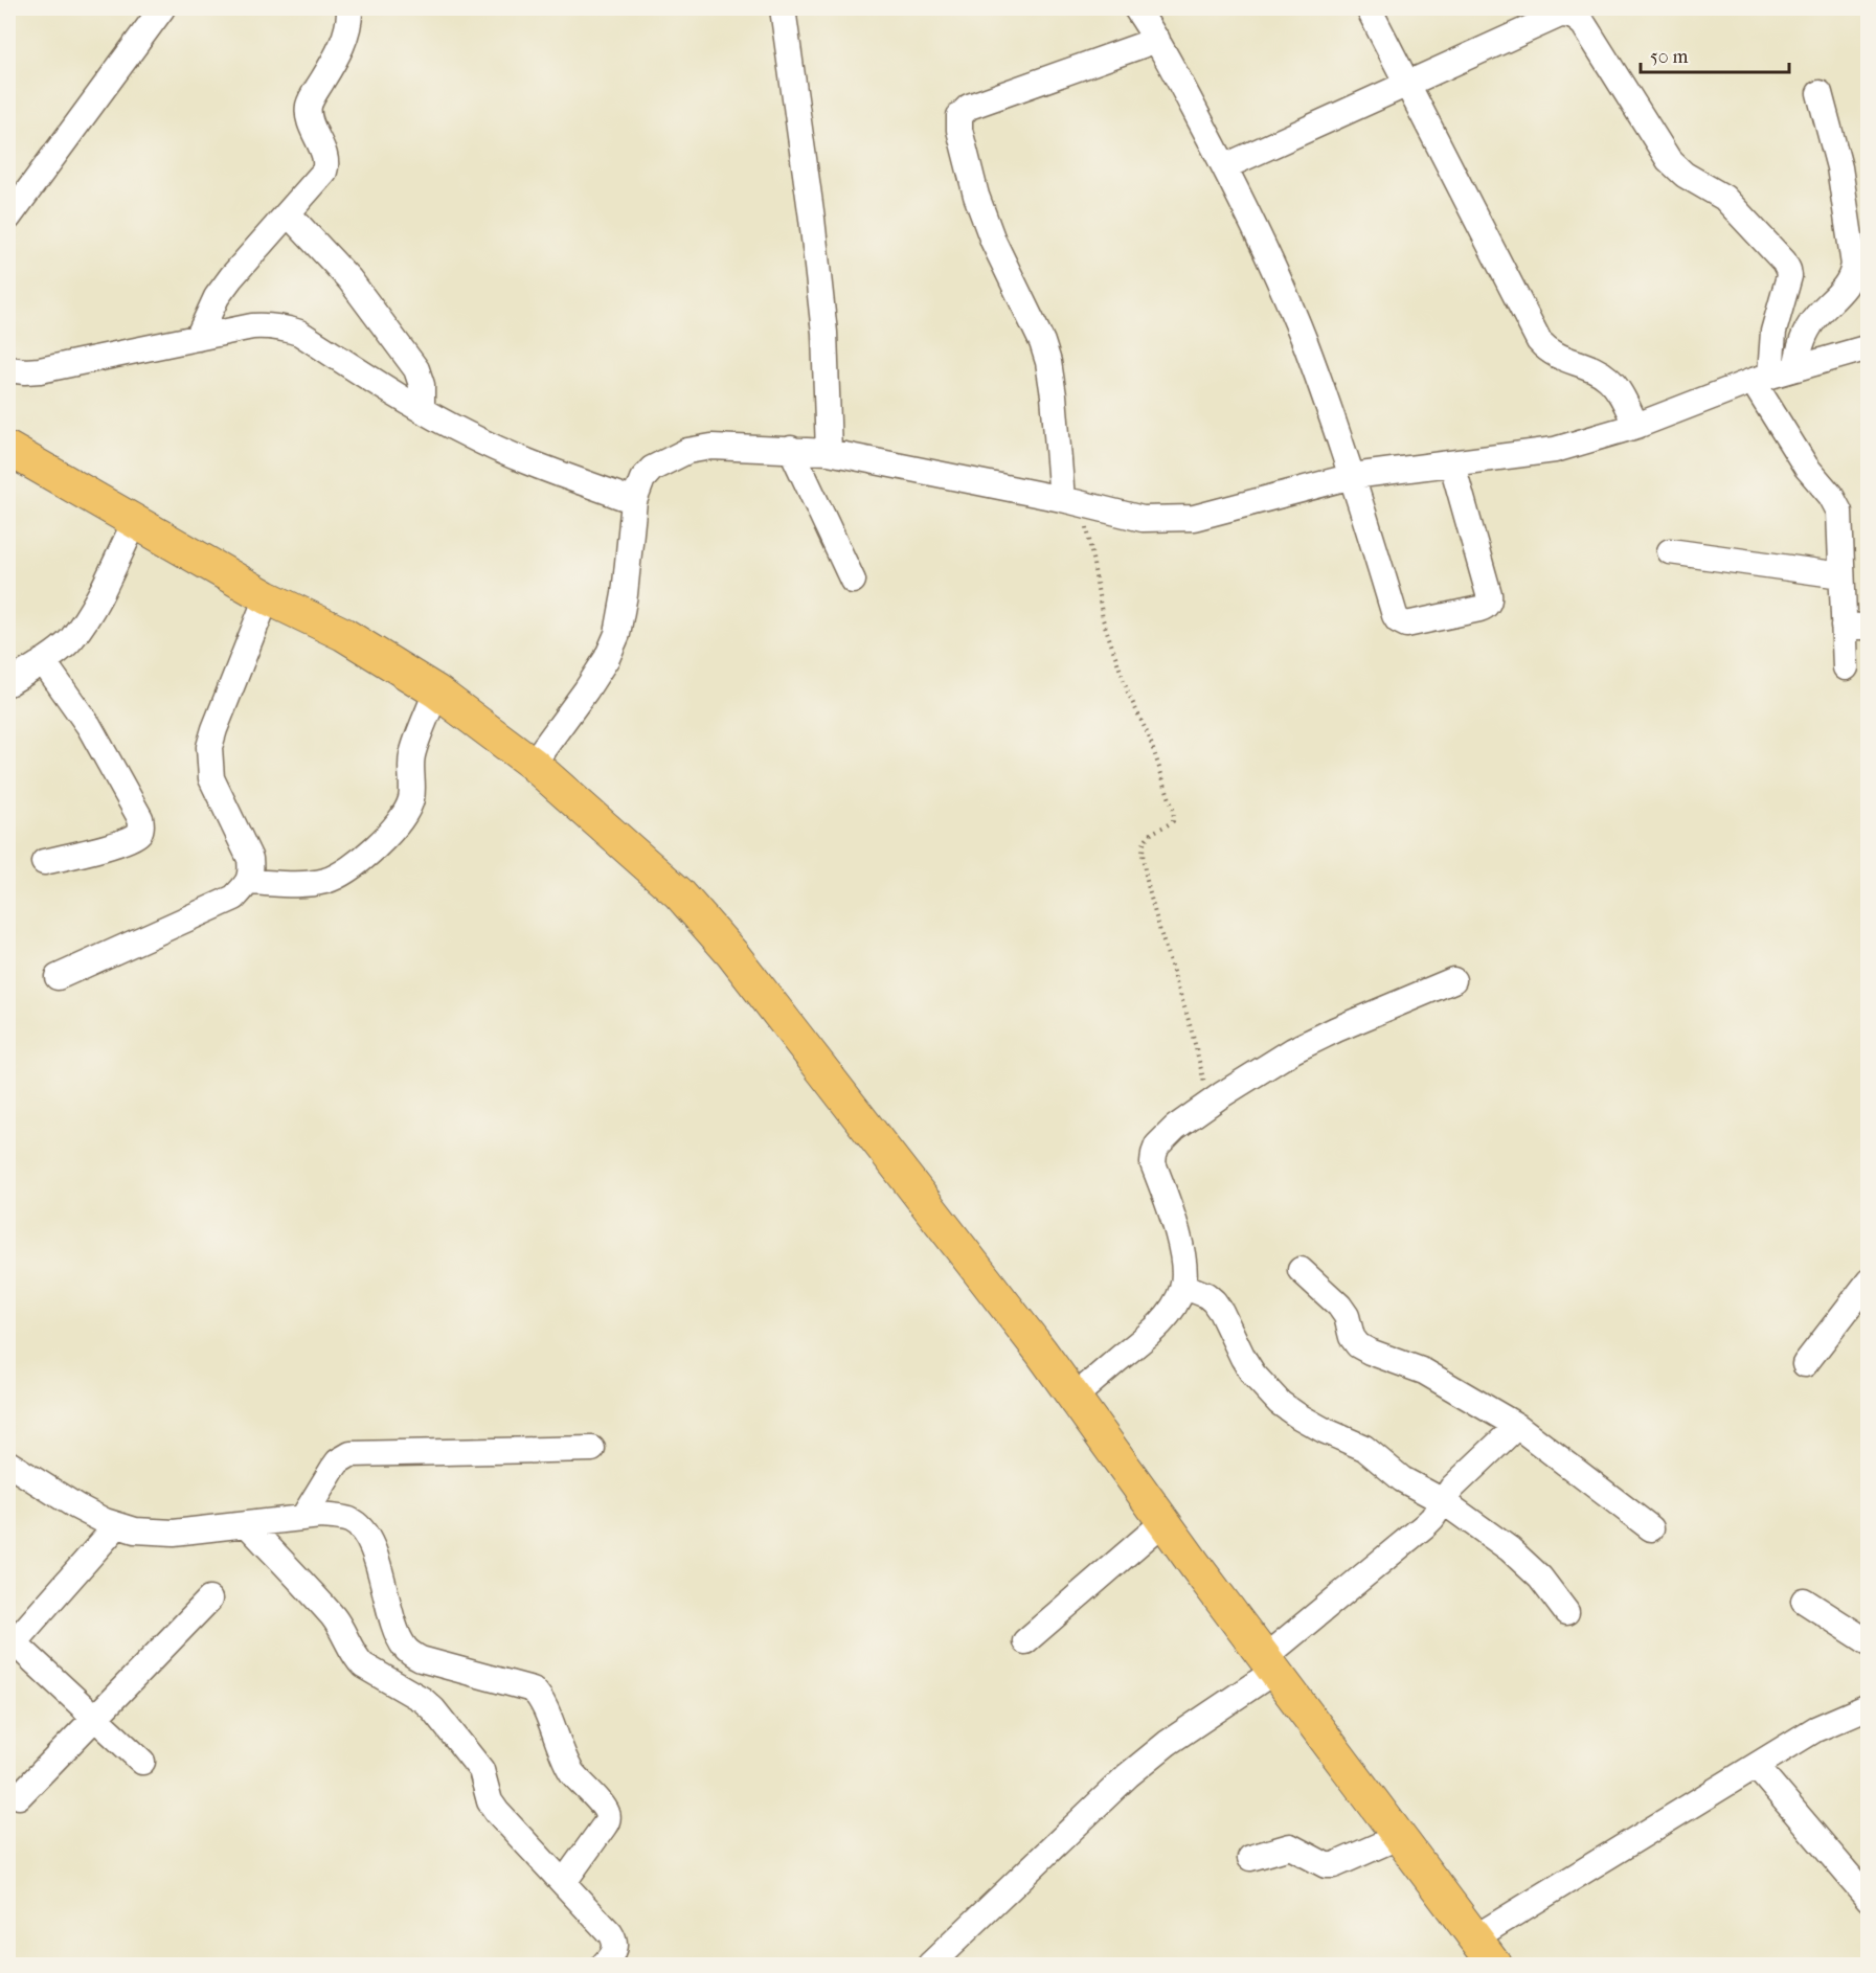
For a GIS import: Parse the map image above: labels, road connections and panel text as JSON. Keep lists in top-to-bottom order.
{
  "scale_bar": "50 m"
}
